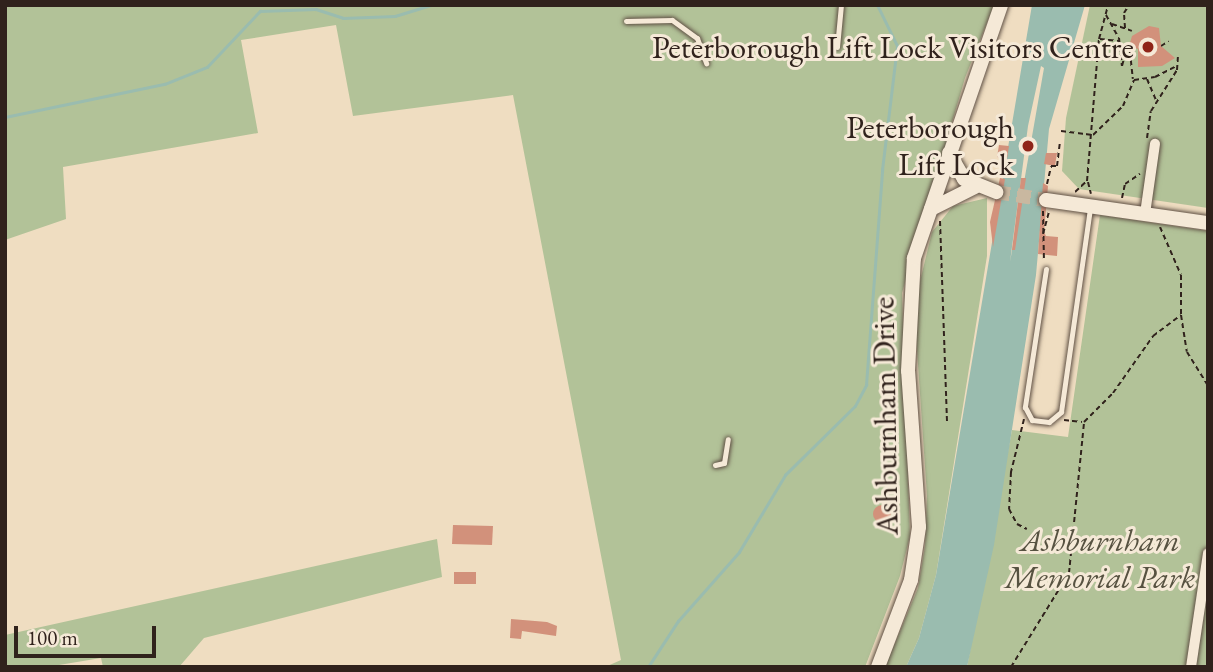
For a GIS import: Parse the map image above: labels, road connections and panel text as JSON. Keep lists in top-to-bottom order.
{
  "streets": {
    "street": ["Ashburnham Drive"]
  },
  "parks": ["Ashburnham Memorial Park"],
  "places": ["Peterborough Lift Lock Visitors Centre", "Peterborough Lift Lock"],
  "scale_bar": "100 m"
}
